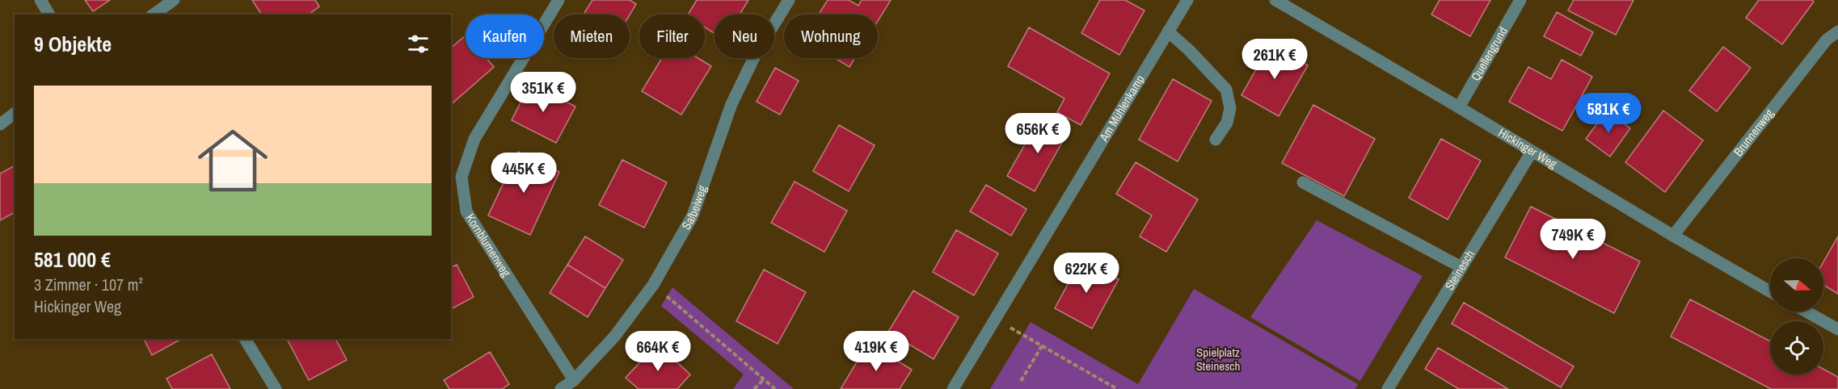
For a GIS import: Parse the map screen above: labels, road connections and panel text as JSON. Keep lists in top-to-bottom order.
{
  "streets": {
    "street": [
      "Quellengrund",
      "Am Mühlenkamp",
      "Brunnenweg",
      "Hickinger Weg",
      "Salbeiweg",
      "Kornblumenweg",
      "Steinesch"
    ]
  },
  "crossings": [
    ["Quellengrund", "Hickinger Weg"],
    ["Brunnenweg", "Hickinger Weg"],
    ["Hickinger Weg", "Steinesch"],
    ["Salbeiweg", "Kornblumenweg"]
  ],
  "parks": ["Spielplatz Steinesch"],
  "north": "right",
  "page": {
    "chip": [
      "Kaufen",
      "Mieten",
      "Filter",
      "Neu",
      "Wohnung"
    ],
    "heading": "9 Objekte",
    "price": [
      "261K €",
      "351K €",
      "581K €",
      "656K €",
      "445K €",
      "749K €",
      "622K €",
      "664K €",
      "419K €"
    ],
    "list": [
      {
        "name": "581 000 €",
        "note": "3 Zimmer · 107 m² · Hickinger Weg"
      }
    ]
  }
}
